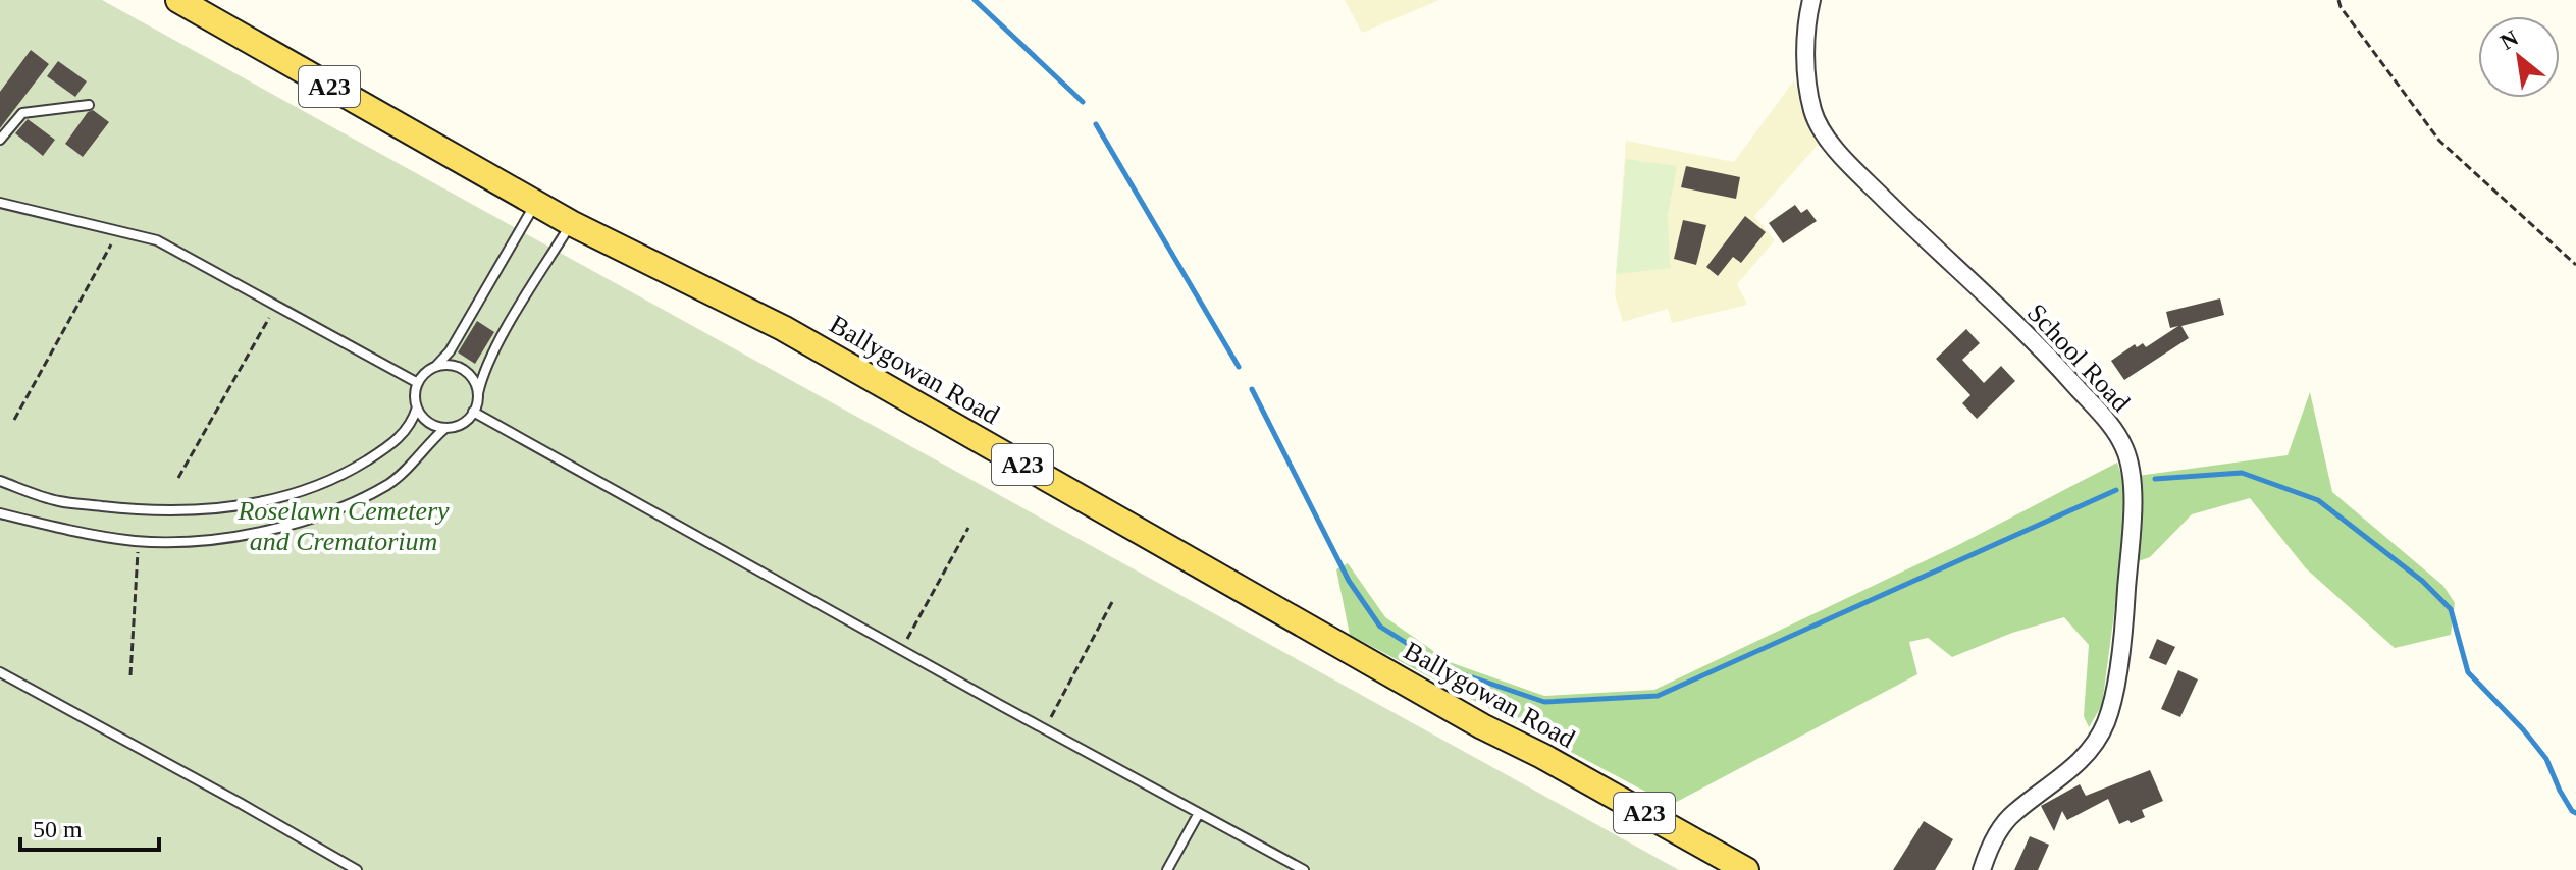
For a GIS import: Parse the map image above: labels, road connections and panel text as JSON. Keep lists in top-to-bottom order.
{
  "streets": {
    "main road": ["A23", "Ballygowan Road"],
    "street": ["School Road"]
  },
  "parks": ["Roselawn Cemetery and Crematorium"],
  "scale_bar": "50 m",
  "north": "top left"
}
